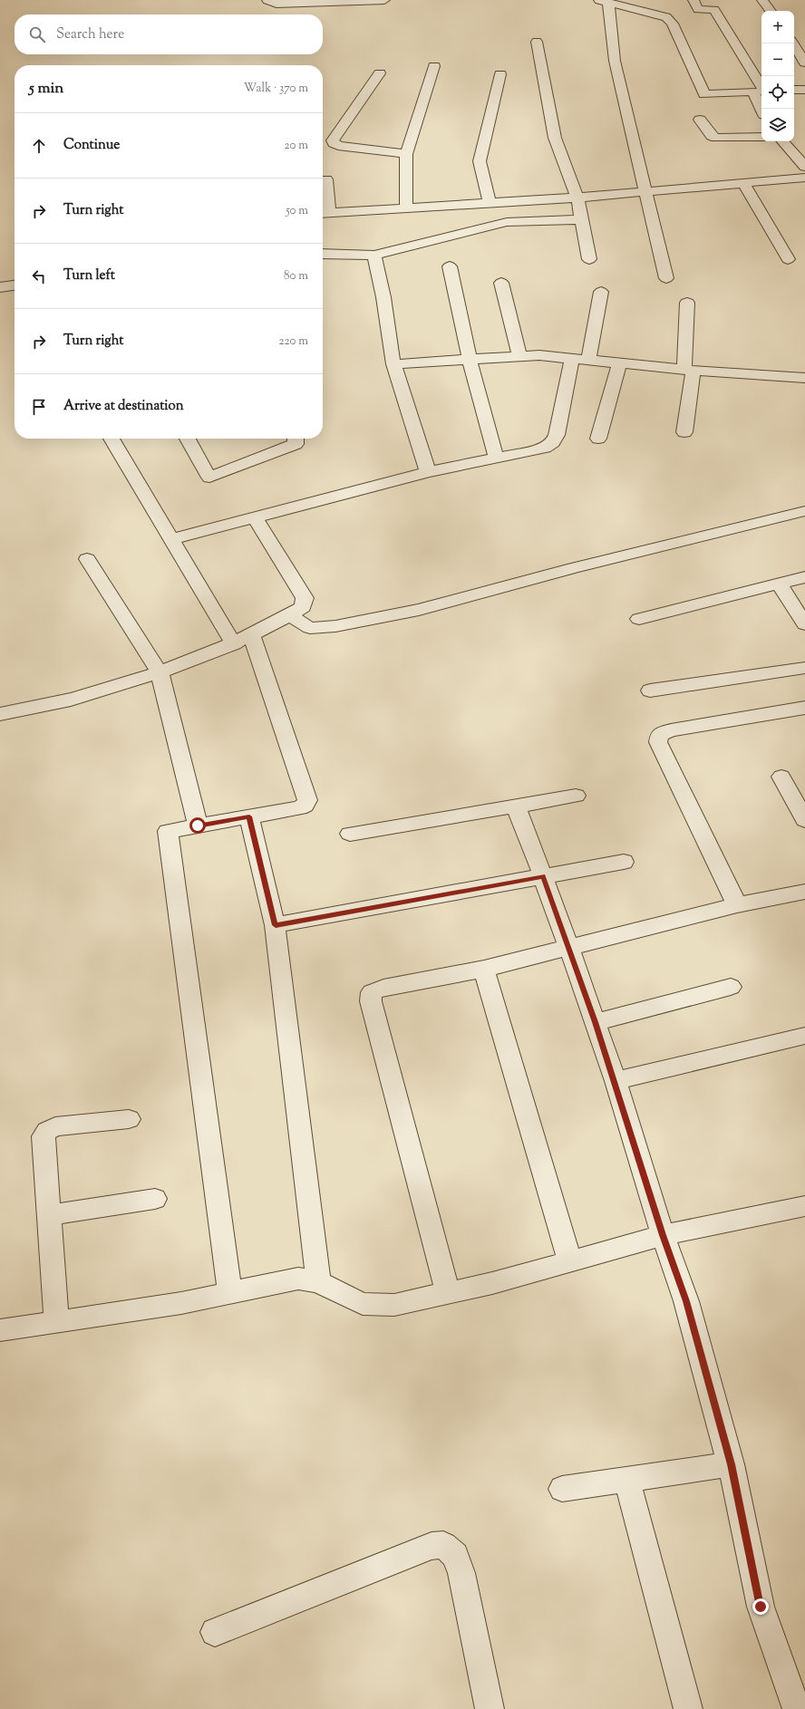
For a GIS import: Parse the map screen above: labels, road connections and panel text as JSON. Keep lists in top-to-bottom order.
{
  "page": {
    "map_buttons": ["+", "−"],
    "search": "Search here",
    "heading": ["5 min", "Walk · 370 m"],
    "list": [
      ["Continue", "20 m"],
      ["Turn right", "50 m"],
      ["Turn left", "80 m"],
      ["Turn right", "220 m"],
      "Arrive at destination"
    ]
  }
}
